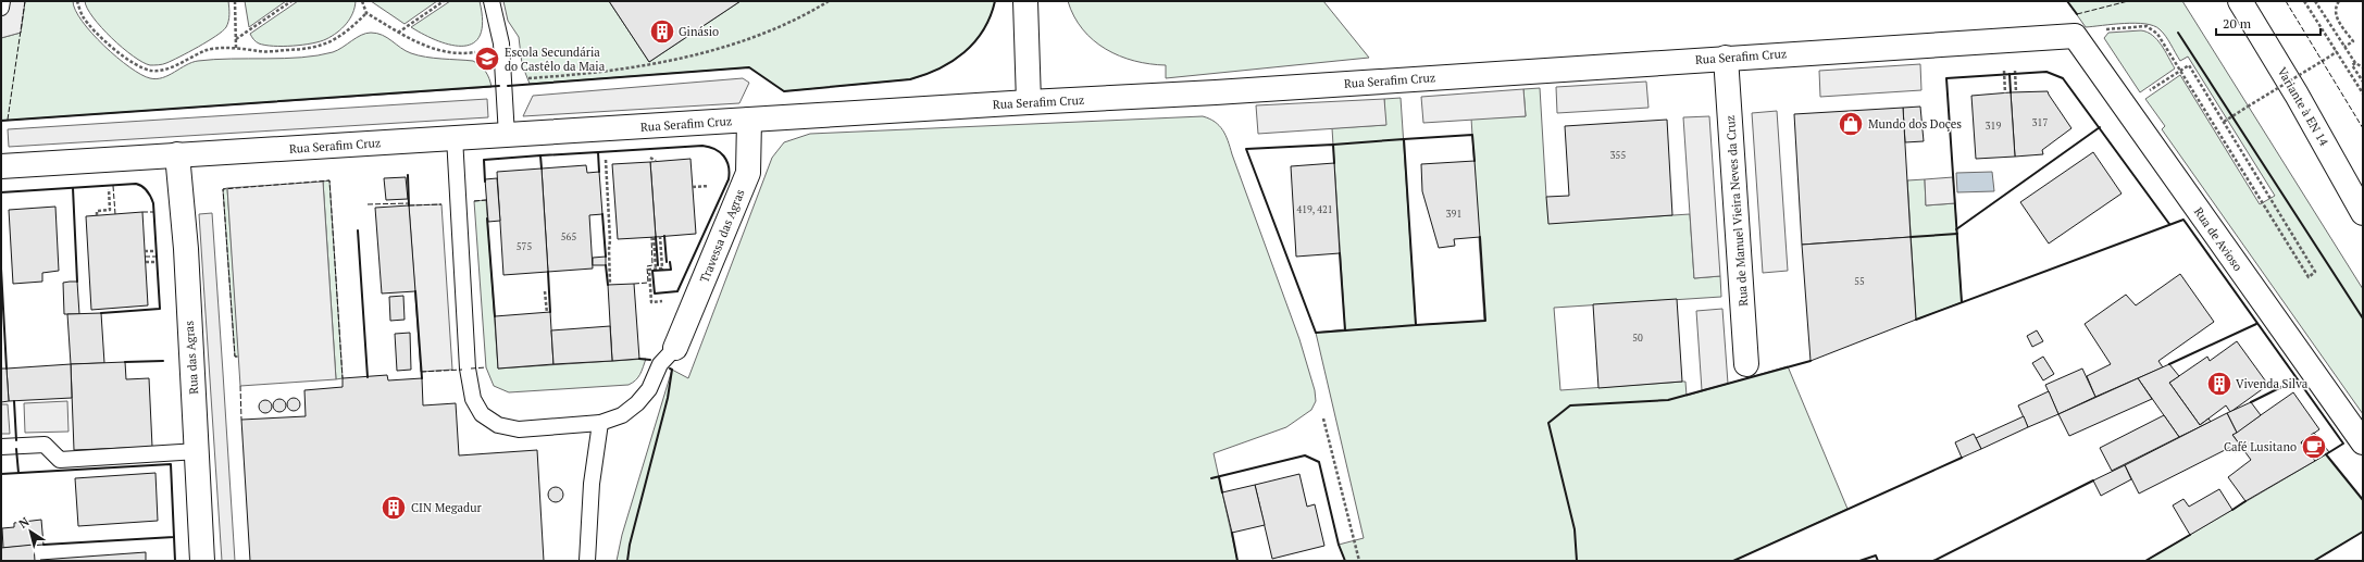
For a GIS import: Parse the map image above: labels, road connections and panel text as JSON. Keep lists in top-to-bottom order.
{
  "streets": {
    "street": [
      "Rua Serafim Cruz",
      "Variante à EN 14",
      "Rua de Manuel Vieira Neves da Cruz",
      "Travessa das Agras",
      "Rua de Avioso",
      "Rua das Agras"
    ]
  },
  "crossings": [
    ["Rua Serafim Cruz", "Rua de Manuel Vieira Neves da Cruz"],
    ["Rua Serafim Cruz", "Travessa das Agras"],
    ["Rua Serafim Cruz", "Rua de Avioso"],
    ["Rua Serafim Cruz", "Rua das Agras"]
  ],
  "places": {
    "building": ["Ginásio", "Vivenda Silva", "CIN Megadur"],
    "school or university": ["Escola Secundária do Castêlo da Maia"],
    "shop": ["Mundo dos Doçes"],
    "cafe": ["Café Lusitano"]
  },
  "house_numbers": [
    "317",
    "319",
    "355",
    "419, 421",
    "391",
    "565",
    "575",
    "55",
    "50"
  ],
  "scale_bar": "20 m",
  "north": "top left"
}
